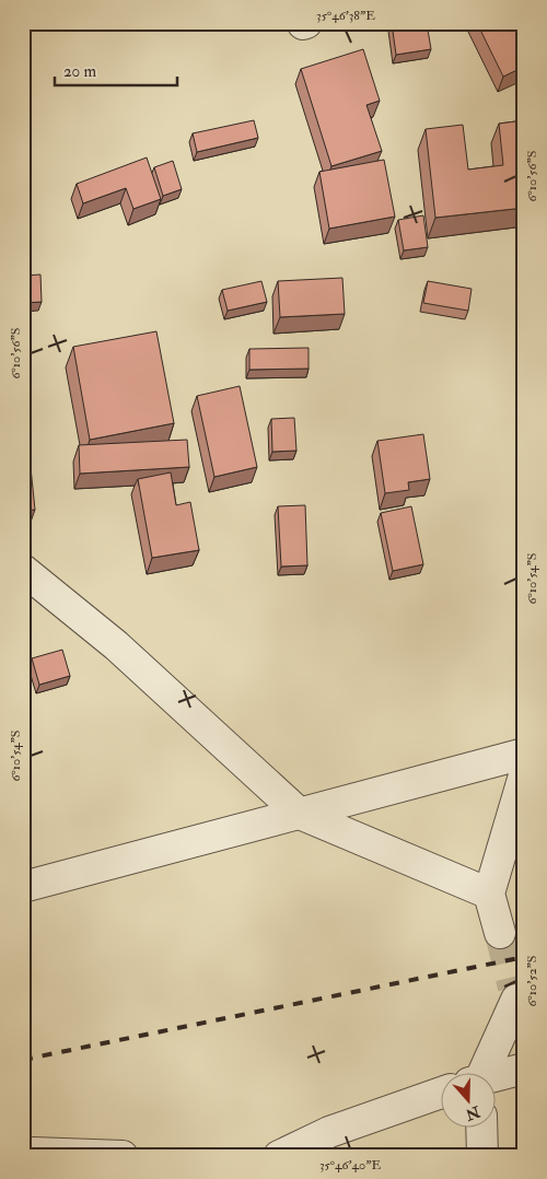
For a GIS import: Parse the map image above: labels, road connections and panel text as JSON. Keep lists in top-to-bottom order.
{
  "scale_bar": "20 m",
  "north": "bottom",
  "coordinates": [
    "35°46'38\"E",
    "6°10'56\"S",
    "6°10'54\"S",
    "6°10'52\"S",
    "35°46'40\"E"
  ]
}
